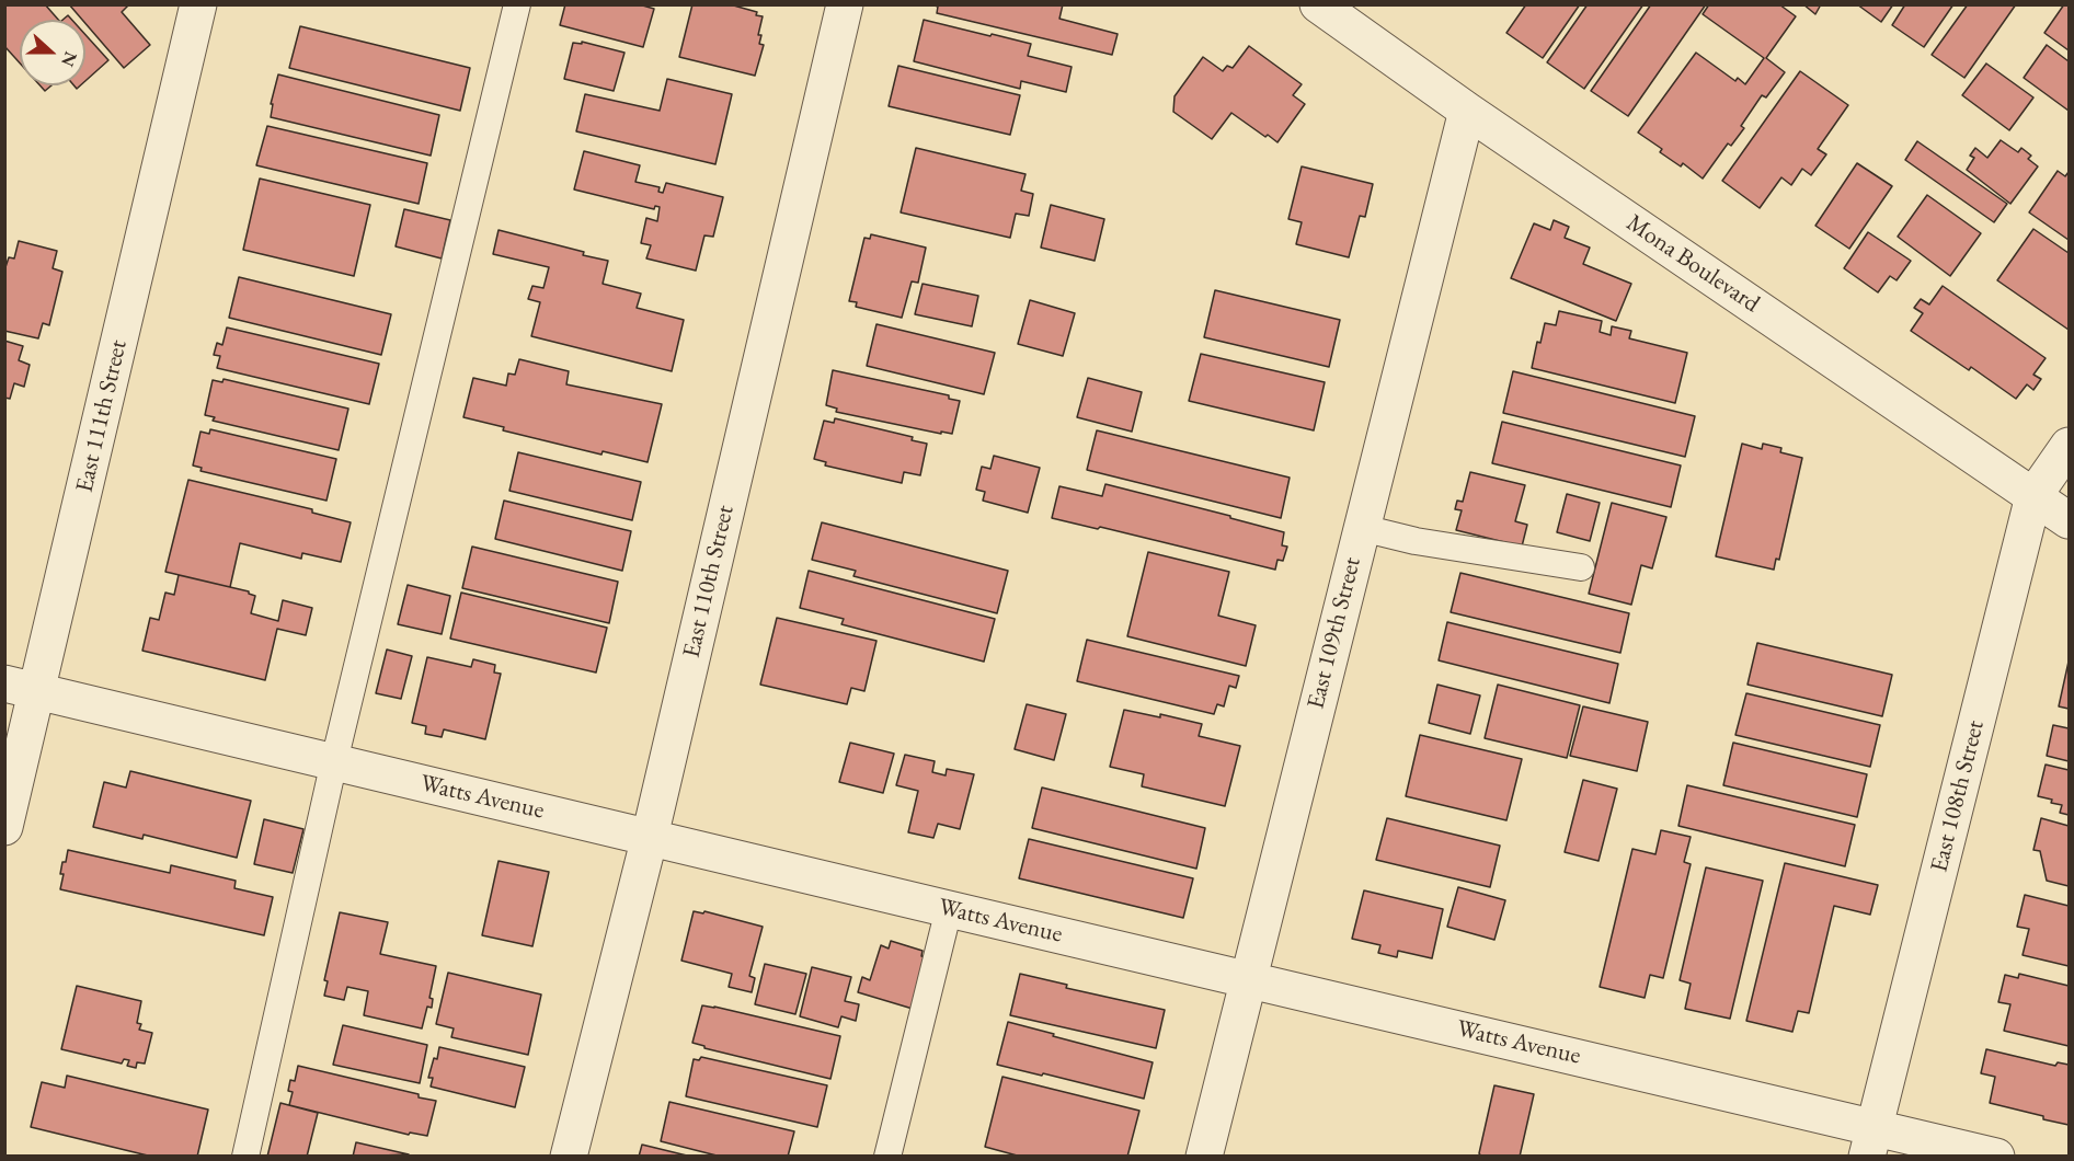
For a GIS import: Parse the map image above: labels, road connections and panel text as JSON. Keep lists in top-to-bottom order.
{
  "streets": {
    "street": [
      "Mona Boulevard",
      "East 111th Street",
      "East 110th Street",
      "East 109th Street",
      "East 108th Street",
      "Watts Avenue"
    ]
  },
  "crossings": [
    ["Mona Boulevard", "East 109th Street"],
    ["Mona Boulevard", "East 108th Street"],
    ["East 111th Street", "Watts Avenue"],
    ["East 110th Street", "Watts Avenue"],
    ["East 109th Street", "Watts Avenue"],
    ["East 108th Street", "Watts Avenue"]
  ],
  "north": "right"
}
